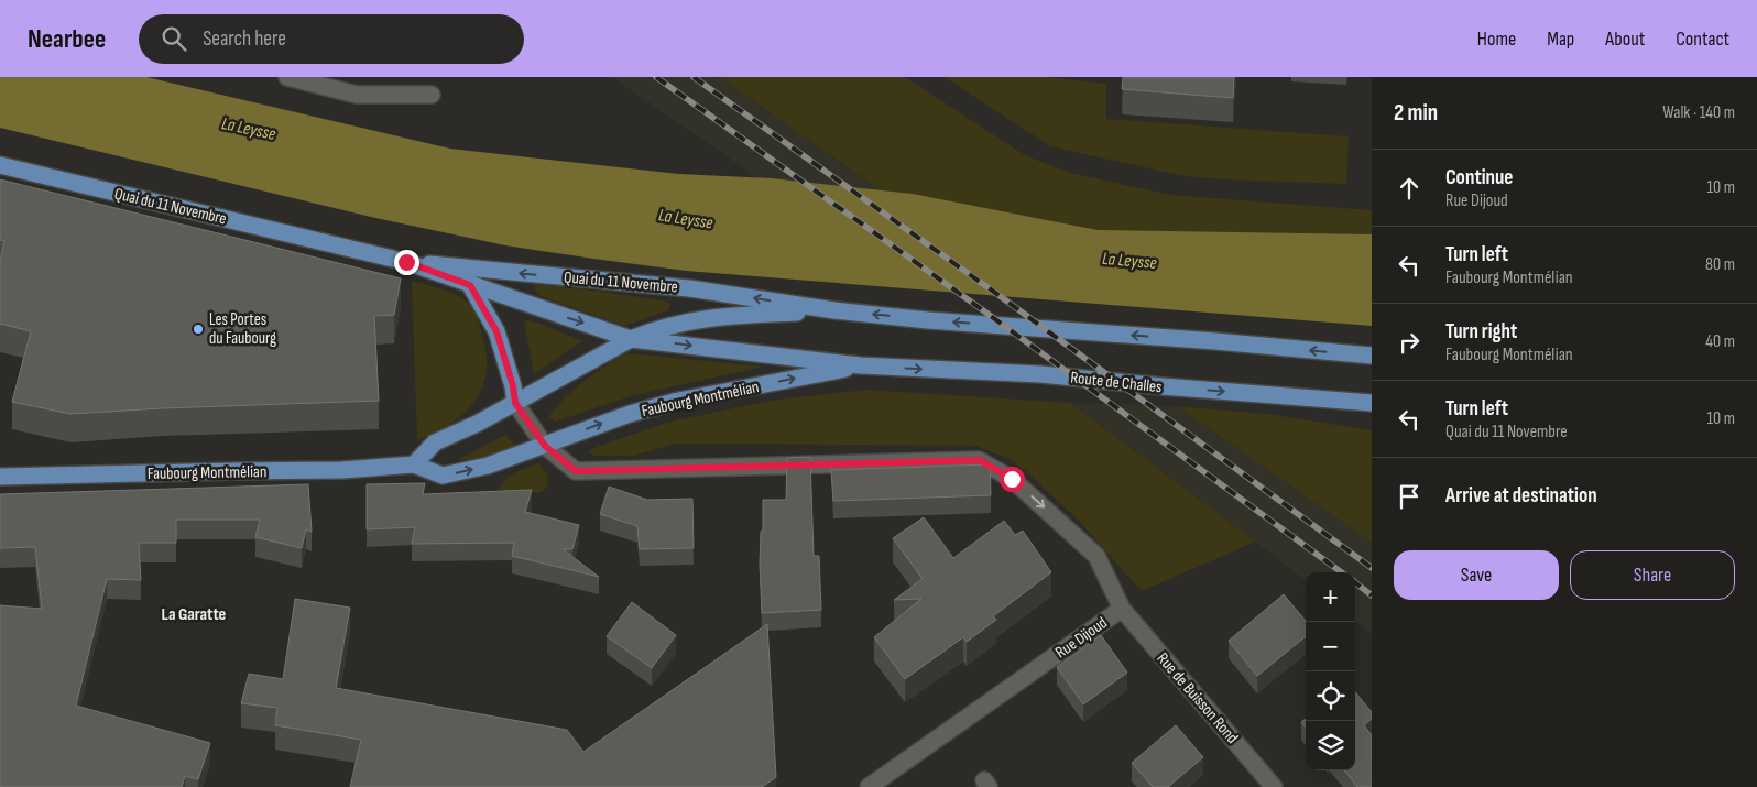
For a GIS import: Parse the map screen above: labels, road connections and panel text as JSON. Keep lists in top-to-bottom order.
{
  "streets": {
    "main road": ["Quai du 11 Novembre", "Route de Challes", "Faubourg Montmélian"],
    "street": ["Rue Dijoud", "Rue de Buisson Rond"]
  },
  "crossings": [
    ["Quai du 11 Novembre", "Route de Challes"],
    ["Quai du 11 Novembre", "Faubourg Montmélian"],
    ["Route de Challes", "Faubourg Montmélian"],
    ["Faubourg Montmélian", "Rue Dijoud"],
    ["Rue Dijoud", "Rue de Buisson Rond"]
  ],
  "one_way": ["Route de Challes", "Rue Dijoud"],
  "districts": ["La Garatte"],
  "water": ["La Leysse"],
  "places": ["Les Portes du Faubourg"],
  "page": {
    "header": "Nearbee",
    "search": "Search here",
    "nav": [
      "Home",
      "Map",
      "About",
      "Contact"
    ],
    "heading": ["2 min", "Walk · 140 m"],
    "list": [
      ["Continue", "Rue Dijoud", "10 m"],
      ["Turn left", "Faubourg Montmélian", "80 m"],
      ["Turn right", "Faubourg Montmélian", "40 m"],
      ["Turn left", "Quai du 11 Novembre", "10 m"],
      "Arrive at destination"
    ],
    "buttons": ["Save", "Share"],
    "map_buttons": ["+", "−"]
  }
}
